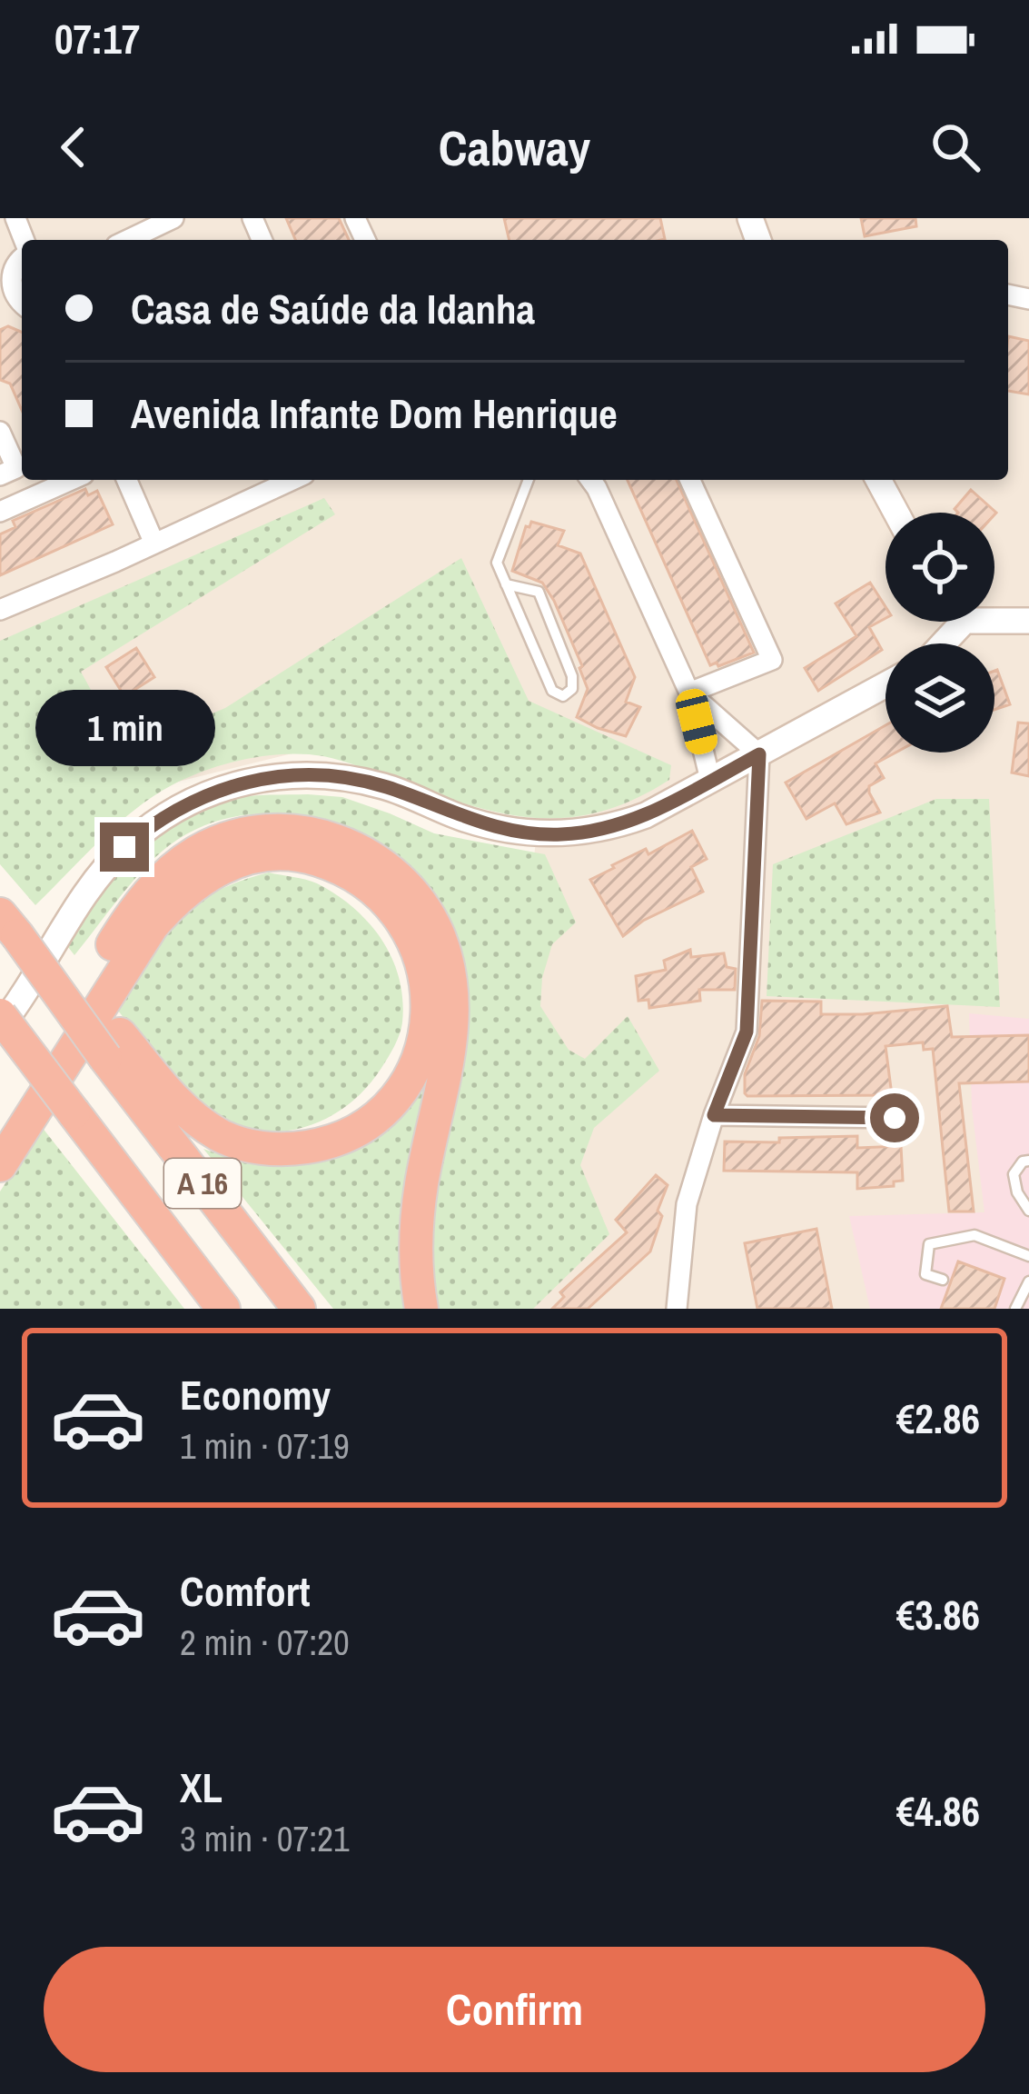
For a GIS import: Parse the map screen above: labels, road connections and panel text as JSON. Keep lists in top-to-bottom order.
{
  "streets": {
    "highway": ["A 16"]
  },
  "page": {
    "status": "07:17",
    "header": "Cabway",
    "banner": ["Casa de Saúde da Idanha", "Avenida Infante Dom Henrique"],
    "bubble": "1 min",
    "list": [
      {
        "name": "Economy",
        "note": "1 min · 07:19",
        "value": "€2.86"
      },
      {
        "name": "Comfort",
        "note": "2 min · 07:20",
        "value": "€3.86"
      },
      {
        "name": "XL",
        "note": "3 min · 07:21",
        "value": "€4.86"
      }
    ],
    "buttons": "Confirm"
  }
}
